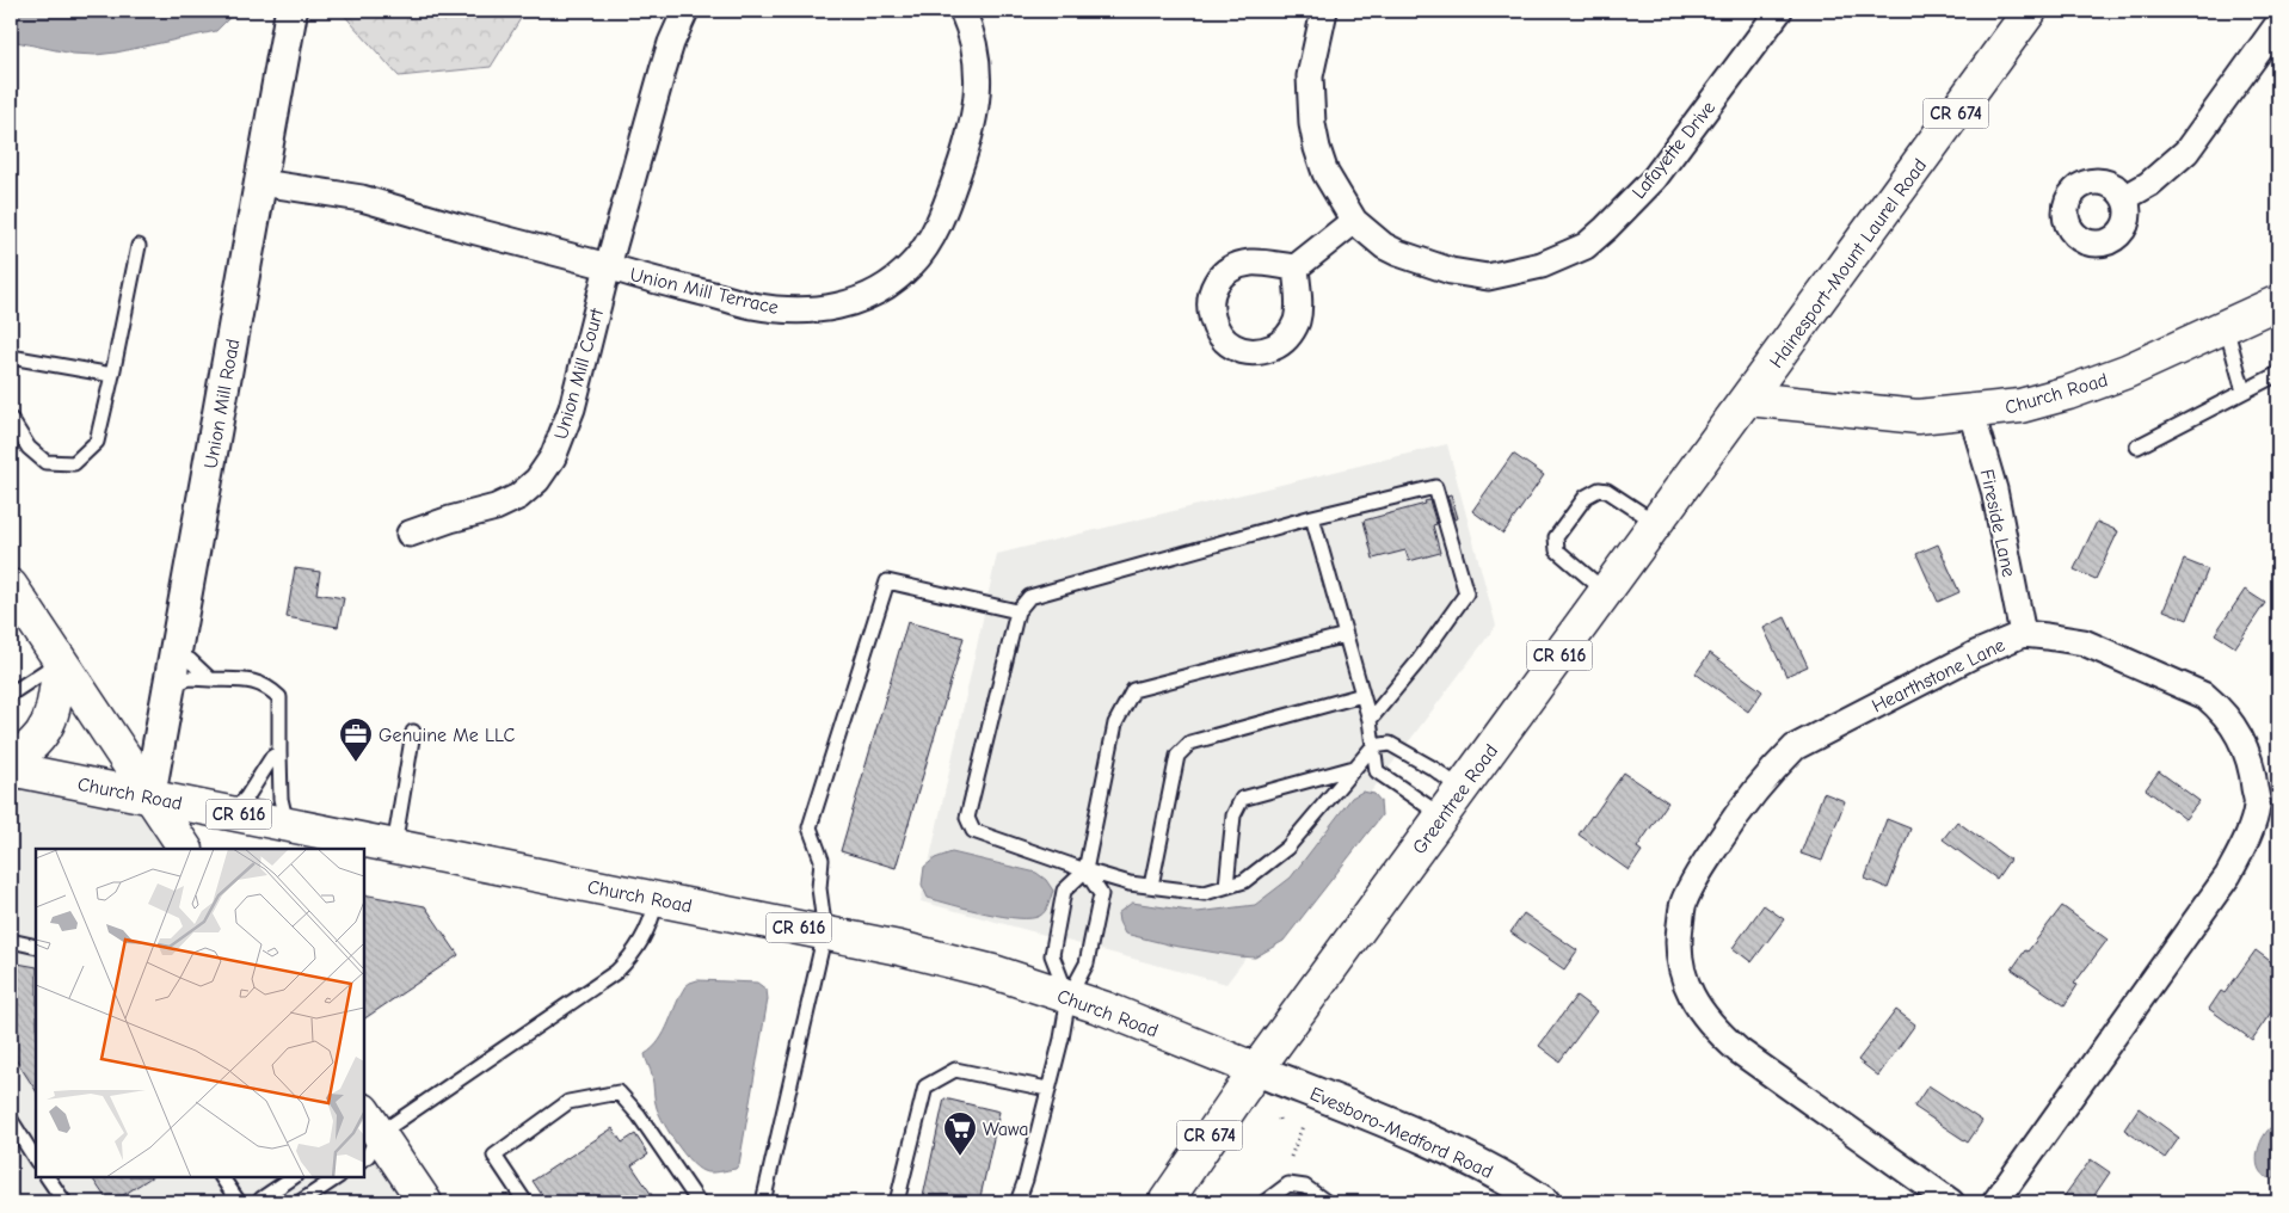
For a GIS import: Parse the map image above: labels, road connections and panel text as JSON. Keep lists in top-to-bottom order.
{
  "streets": {
    "main road": [
      "CR 674",
      "Hainesport-Mount Laurel Road",
      "Church Road",
      "CR 616",
      "Greentree Road"
    ],
    "street": [
      "Lafayette Drive",
      "Union Mill Terrace",
      "Union Mill Court",
      "Union Mill Road",
      "Fireside Lane",
      "Hearthstone Lane",
      "Evesboro-Medford Road"
    ]
  },
  "crossings": [
    ["Hainesport-Mount Laurel Road", "Church Road"],
    ["Hainesport-Mount Laurel Road", "Greentree Road"],
    ["Union Mill Terrace", "Union Mill Court"],
    ["Union Mill Terrace", "Union Mill Road"],
    ["Church Road", "Union Mill Road"],
    ["Church Road", "Fireside Lane"],
    ["Church Road", "Greentree Road"],
    ["Church Road", "Evesboro-Medford Road"],
    ["Fireside Lane", "Hearthstone Lane"],
    ["Greentree Road", "Evesboro-Medford Road"]
  ],
  "places": {
    "office": ["Genuine Me LLC"],
    "supermarket": ["Wawa"]
  }
}
